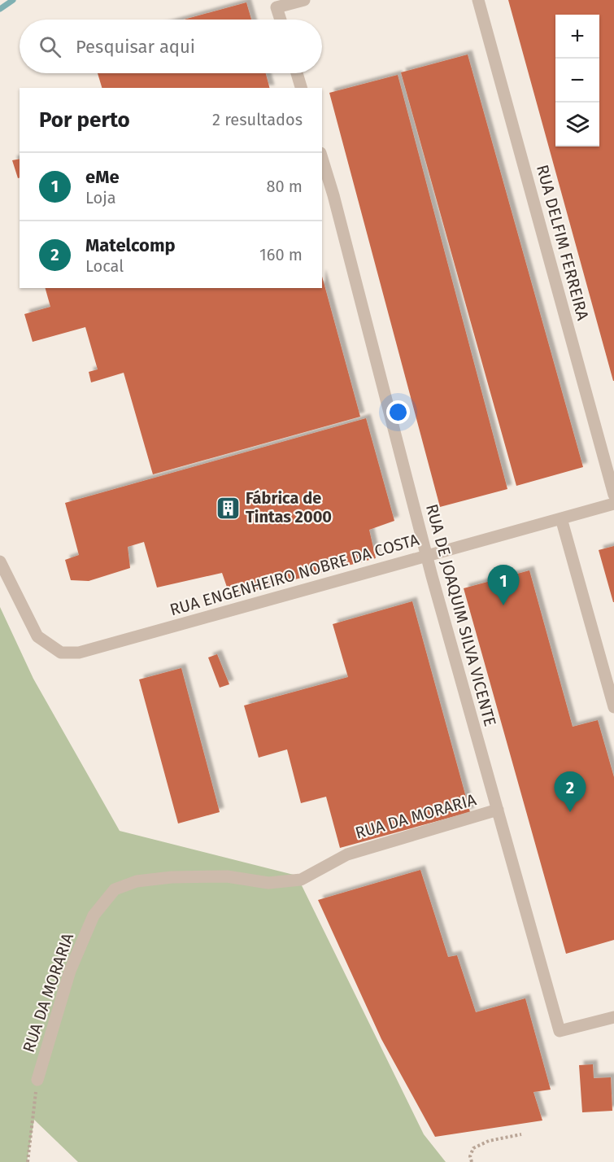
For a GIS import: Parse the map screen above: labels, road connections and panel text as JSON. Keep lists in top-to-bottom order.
{
  "streets": {
    "street": [
      "RUA DELFIM FERREIRA",
      "RUA ENGENHEIRO NOBRE DA COSTA",
      "RUA DE JOAQUIM SILVA VICENTE",
      "RUA DA MORARIA"
    ]
  },
  "crossings": [
    ["RUA ENGENHEIRO NOBRE DA COSTA", "RUA DE JOAQUIM SILVA VICENTE"],
    ["RUA DE JOAQUIM SILVA VICENTE", "RUA DA MORARIA"]
  ],
  "places": {
    "building": ["Fábrica de Tintas 2000"]
  },
  "page": {
    "map_buttons": ["+", "−"],
    "search": "Pesquisar aqui",
    "heading": ["Por perto", "2 resultados"],
    "list": [
      {
        "mark": "1",
        "name": "eMe",
        "note": "Loja",
        "value": "80 m"
      },
      {
        "mark": "2",
        "name": "Matelcomp",
        "note": "Local",
        "value": "160 m"
      }
    ],
    "pins": ["1", "2"]
  }
}
